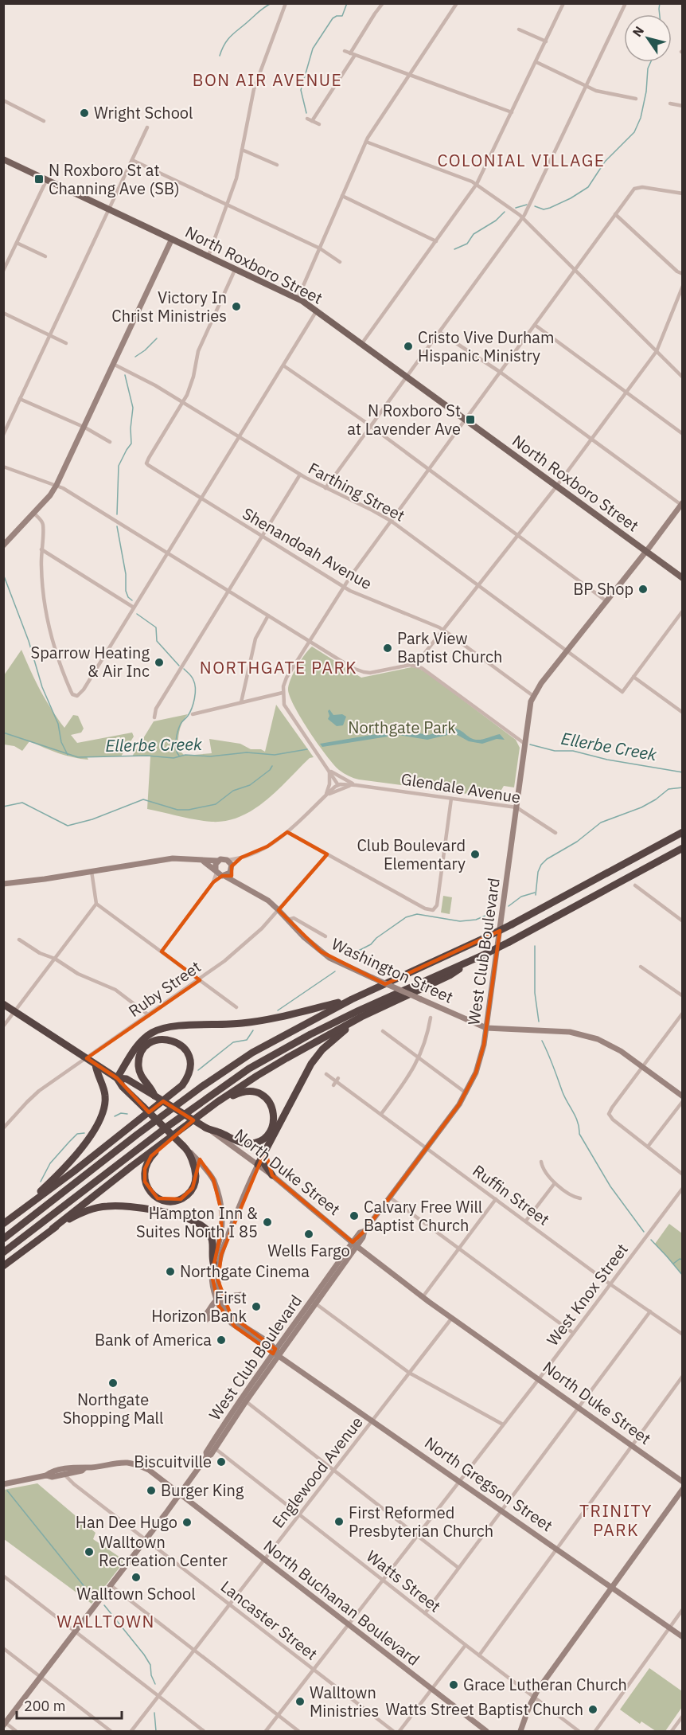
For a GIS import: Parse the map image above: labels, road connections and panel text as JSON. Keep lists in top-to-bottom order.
{
  "streets": {
    "highway": ["North Duke Street", "North Gregson Street"],
    "main road": ["North Roxboro Street"],
    "street": [
      "Farthing Street",
      "Shenandoah Avenue",
      "Glendale Avenue",
      "West Club Boulevard",
      "Washington Street",
      "Ruby Street",
      "Ruffin Street",
      "West Knox Street",
      "Englewood Avenue",
      "Watts Street",
      "North Buchanan Boulevard",
      "Lancaster Street"
    ]
  },
  "crossings": [
    ["North Roxboro Street", "West Club Boulevard"],
    ["Farthing Street", "Shenandoah Avenue"],
    ["Farthing Street", "West Club Boulevard"],
    ["Shenandoah Avenue", "West Club Boulevard"],
    ["Glendale Avenue", "West Club Boulevard"],
    ["Glendale Avenue", "Washington Street"],
    ["West Club Boulevard", "Washington Street"],
    ["West Club Boulevard", "North Duke Street"],
    ["West Club Boulevard", "Ruffin Street"],
    ["West Club Boulevard", "North Gregson Street"],
    ["West Club Boulevard", "Watts Street"],
    ["West Club Boulevard", "North Buchanan Boulevard"],
    ["West Club Boulevard", "Lancaster Street"],
    ["Washington Street", "Ruby Street"],
    ["Ruby Street", "North Duke Street"],
    ["North Duke Street", "West Knox Street"],
    ["North Duke Street", "Englewood Avenue"],
    ["North Duke Street", "North Gregson Street"],
    ["Ruffin Street", "West Knox Street"],
    ["West Knox Street", "North Gregson Street"],
    ["West Knox Street", "Watts Street"],
    ["West Knox Street", "North Buchanan Boulevard"],
    ["West Knox Street", "Lancaster Street"],
    ["Englewood Avenue", "North Gregson Street"],
    ["Englewood Avenue", "Watts Street"],
    ["Englewood Avenue", "North Buchanan Boulevard"],
    ["Englewood Avenue", "Lancaster Street"]
  ],
  "districts": [
    "BON AIR AVENUE",
    "COLONIAL VILLAGE",
    "NORTHGATE PARK",
    "TRINITY PARK",
    "WALLTOWN"
  ],
  "water": ["Ellerbe Creek"],
  "parks": ["Northgate Park"],
  "places": {
    "other": [
      "Wright School",
      "Victory In Christ Ministries",
      "Cristo Vive Durham Hispanic Ministry",
      "BP Shop",
      "Park View Baptist Church",
      "Sparrow Heating & Air Inc",
      "Club Boulevard Elementary",
      "Calvary Free Will Baptist Church",
      "Hampton Inn & Suites North I 85",
      "Wells Fargo",
      "Northgate Cinema",
      "First Horizon Bank",
      "Bank of America",
      "Northgate Shopping Mall",
      "Biscuitville",
      "Burger King",
      "First Reformed Presbyterian Church",
      "Han Dee Hugo",
      "Walltown Recreation Center",
      "Walltown School",
      "Grace Lutheran Church",
      "Walltown Ministries",
      "Watts Street Baptist Church"
    ],
    "transit": ["N Roxboro St at Channing Ave (SB)", "N Roxboro St at Lavender Ave"]
  },
  "scale_bar": "200 m",
  "north": "top left"
}
